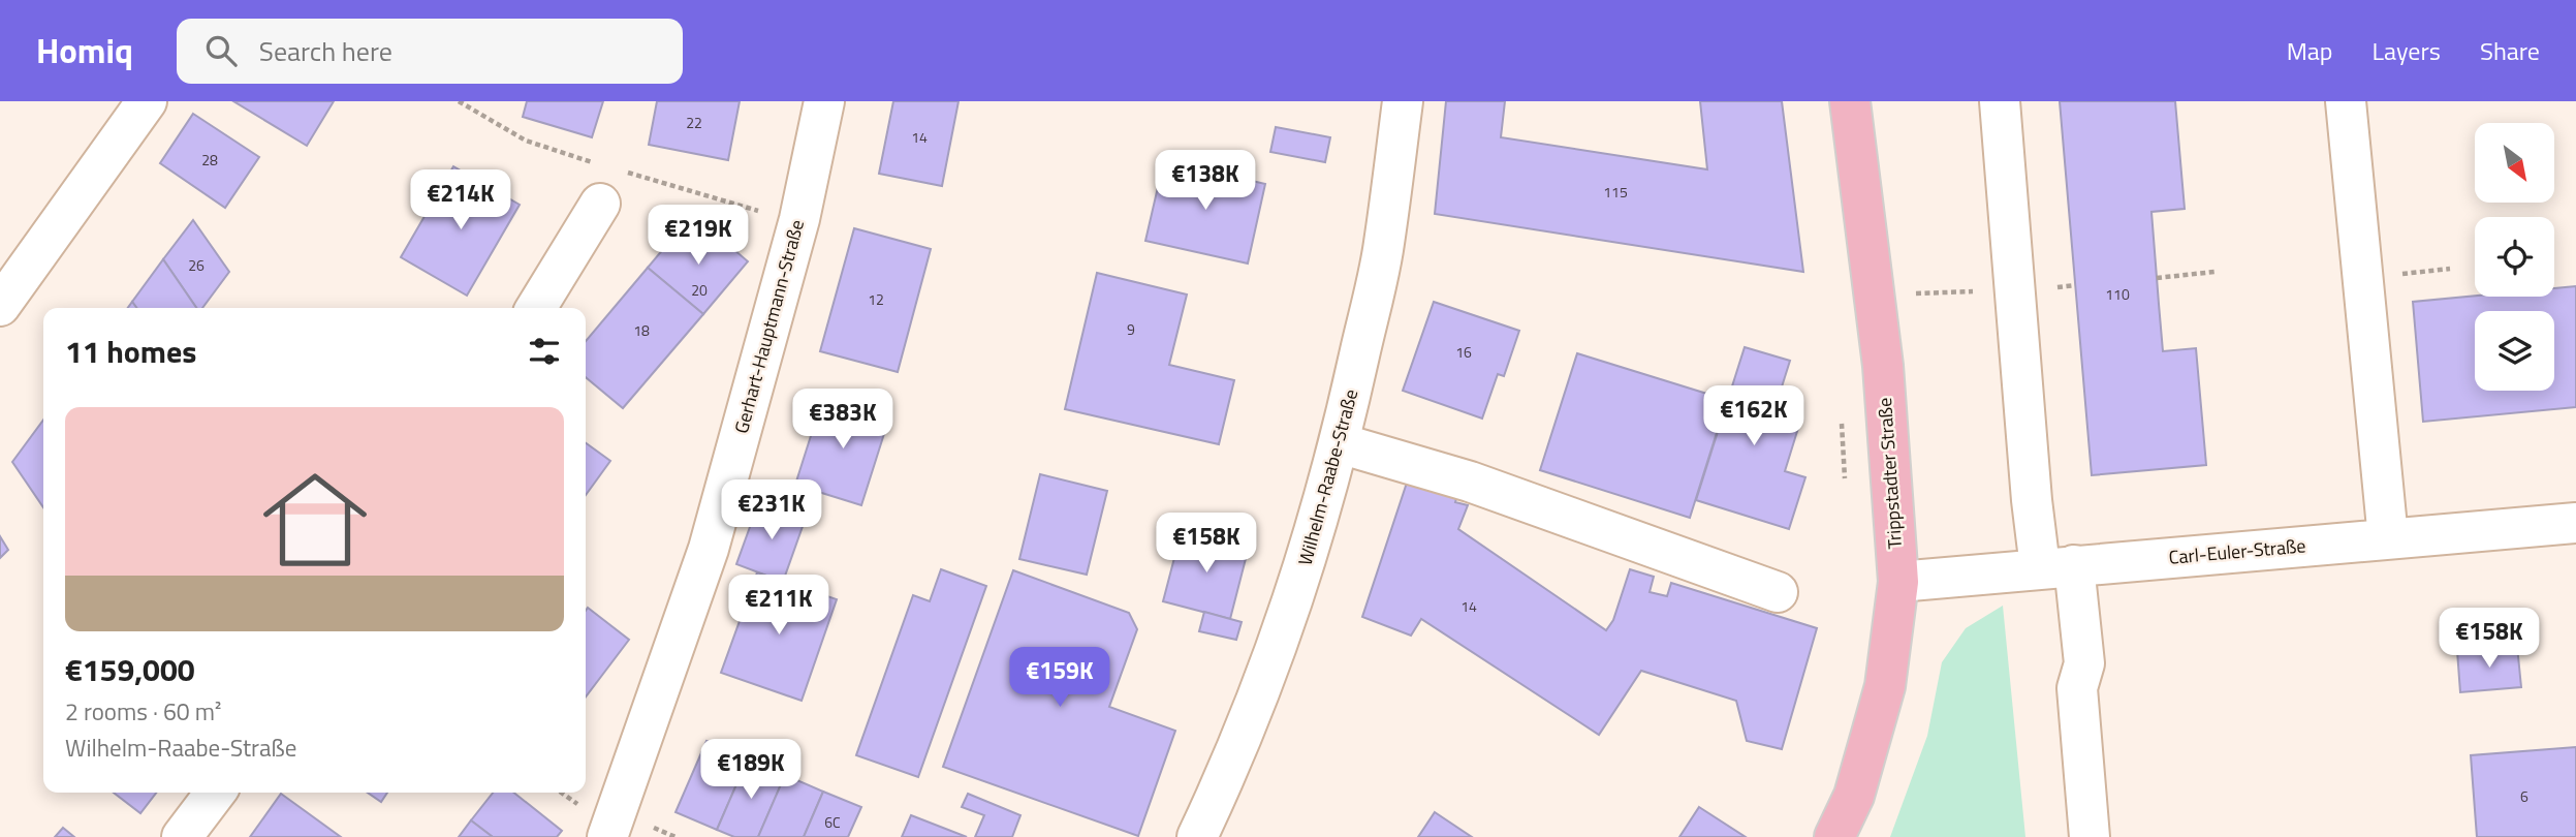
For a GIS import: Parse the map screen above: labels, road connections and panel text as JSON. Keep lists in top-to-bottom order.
{
  "streets": {
    "main road": ["Trippstadter Straße"],
    "street": ["Gerhart-Hauptmann-Straße", "Wilhelm-Raabe-Straße", "Carl-Euler-Straße"]
  },
  "crossings": [
    ["Trippstadter Straße", "Carl-Euler-Straße"]
  ],
  "house_numbers": [
    "22",
    "14",
    "28",
    "115",
    "26",
    "20",
    "110",
    "12",
    "9",
    "18",
    "16",
    "14",
    "6",
    "6C"
  ],
  "north": "bottom right",
  "page": {
    "header": "Homiq",
    "search": "Search here",
    "nav": ["Map", "Layers", "Share"],
    "price": [
      "€138K",
      "€214K",
      "€219K",
      "€162K",
      "€383K",
      "€231K",
      "€158K",
      "€211K",
      "€158K",
      "€159K",
      "€189K"
    ],
    "heading": "11 homes",
    "list": [
      {
        "name": "€159,000",
        "note": "2 rooms · 60 m² · Wilhelm-Raabe-Straße"
      }
    ]
  }
}
